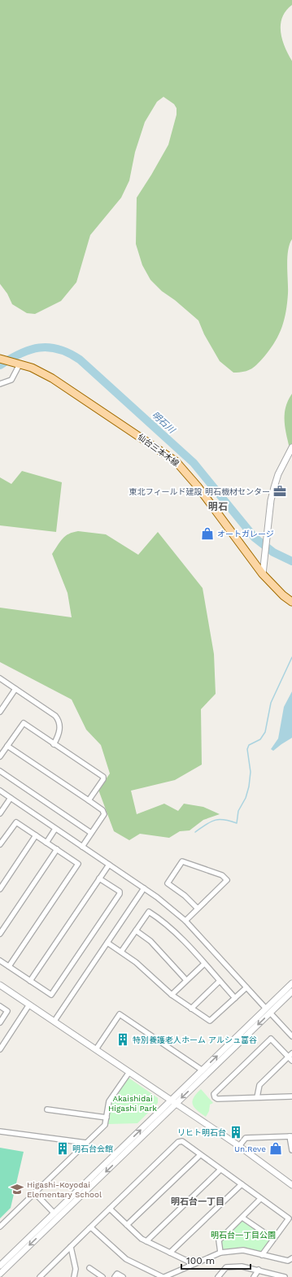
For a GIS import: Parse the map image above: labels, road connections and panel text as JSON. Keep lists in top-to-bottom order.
{
  "streets": {
    "main road": ["仙台三本木線"]
  },
  "districts": ["明石", "明石台一丁目"],
  "water": ["明石川"],
  "parks": ["Akaishidai Higashi Park", "明石台一丁目公園"],
  "places": {
    "office": ["東北フィールド建設 明石機材センター"],
    "shop": ["オートガレージ", "Un.Reve"],
    "building": ["特別養護老人ホーム アルシュ富谷", "リヒト明石台", "明石台会館"],
    "school or university": ["Higashi-Koyodai Elementary School"]
  },
  "scale_bar": "100 m"
}
